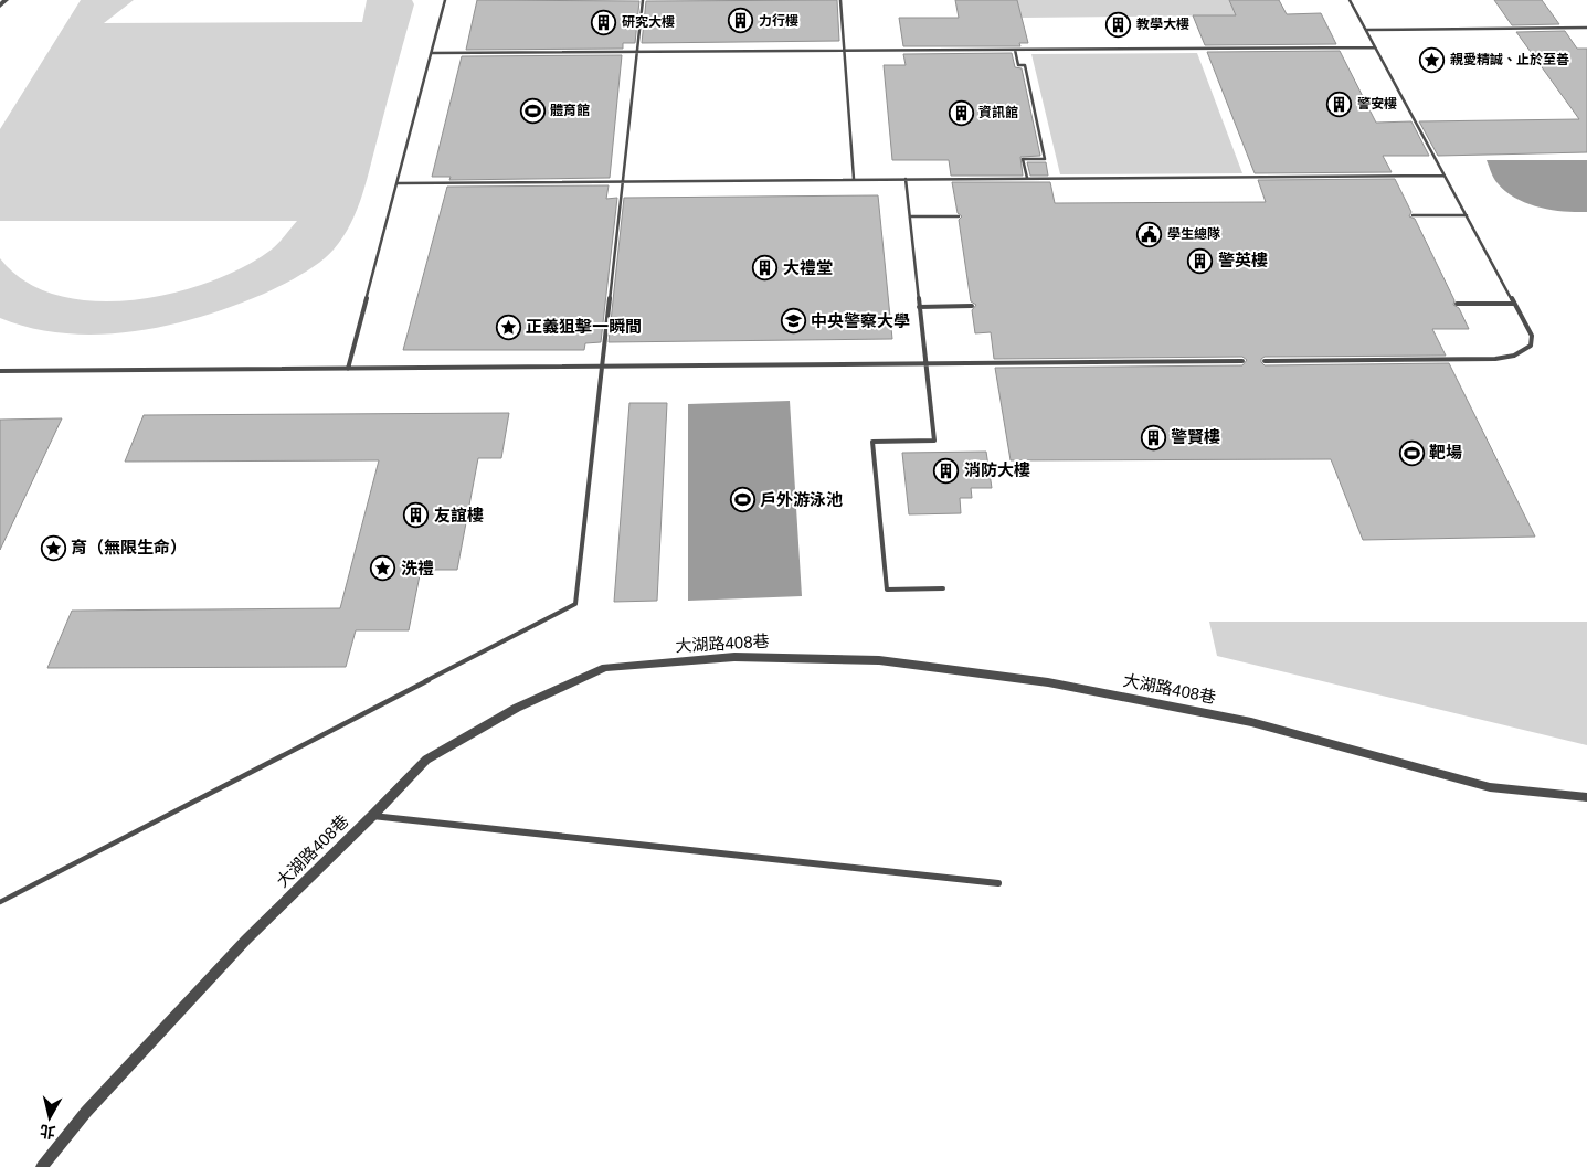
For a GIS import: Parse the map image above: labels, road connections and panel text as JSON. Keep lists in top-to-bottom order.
{
  "streets": {
    "street": ["大湖路408巷"]
  },
  "places": {
    "building": [
      "力行樓",
      "研究大樓",
      "教學大樓",
      "警安樓",
      "資訊館",
      "警英樓",
      "大禮堂",
      "警賢樓",
      "消防大樓",
      "友誼樓"
    ],
    "place": [
      "親愛精誠、止於至善",
      "正義狙擊一瞬間",
      "育（無限生命）",
      "洗禮"
    ],
    "sports": ["體育館", "靶場", "戶外游泳池"],
    "public building": ["學生總隊"],
    "school or university": ["中央警察大學"]
  },
  "north": "bottom"
}
